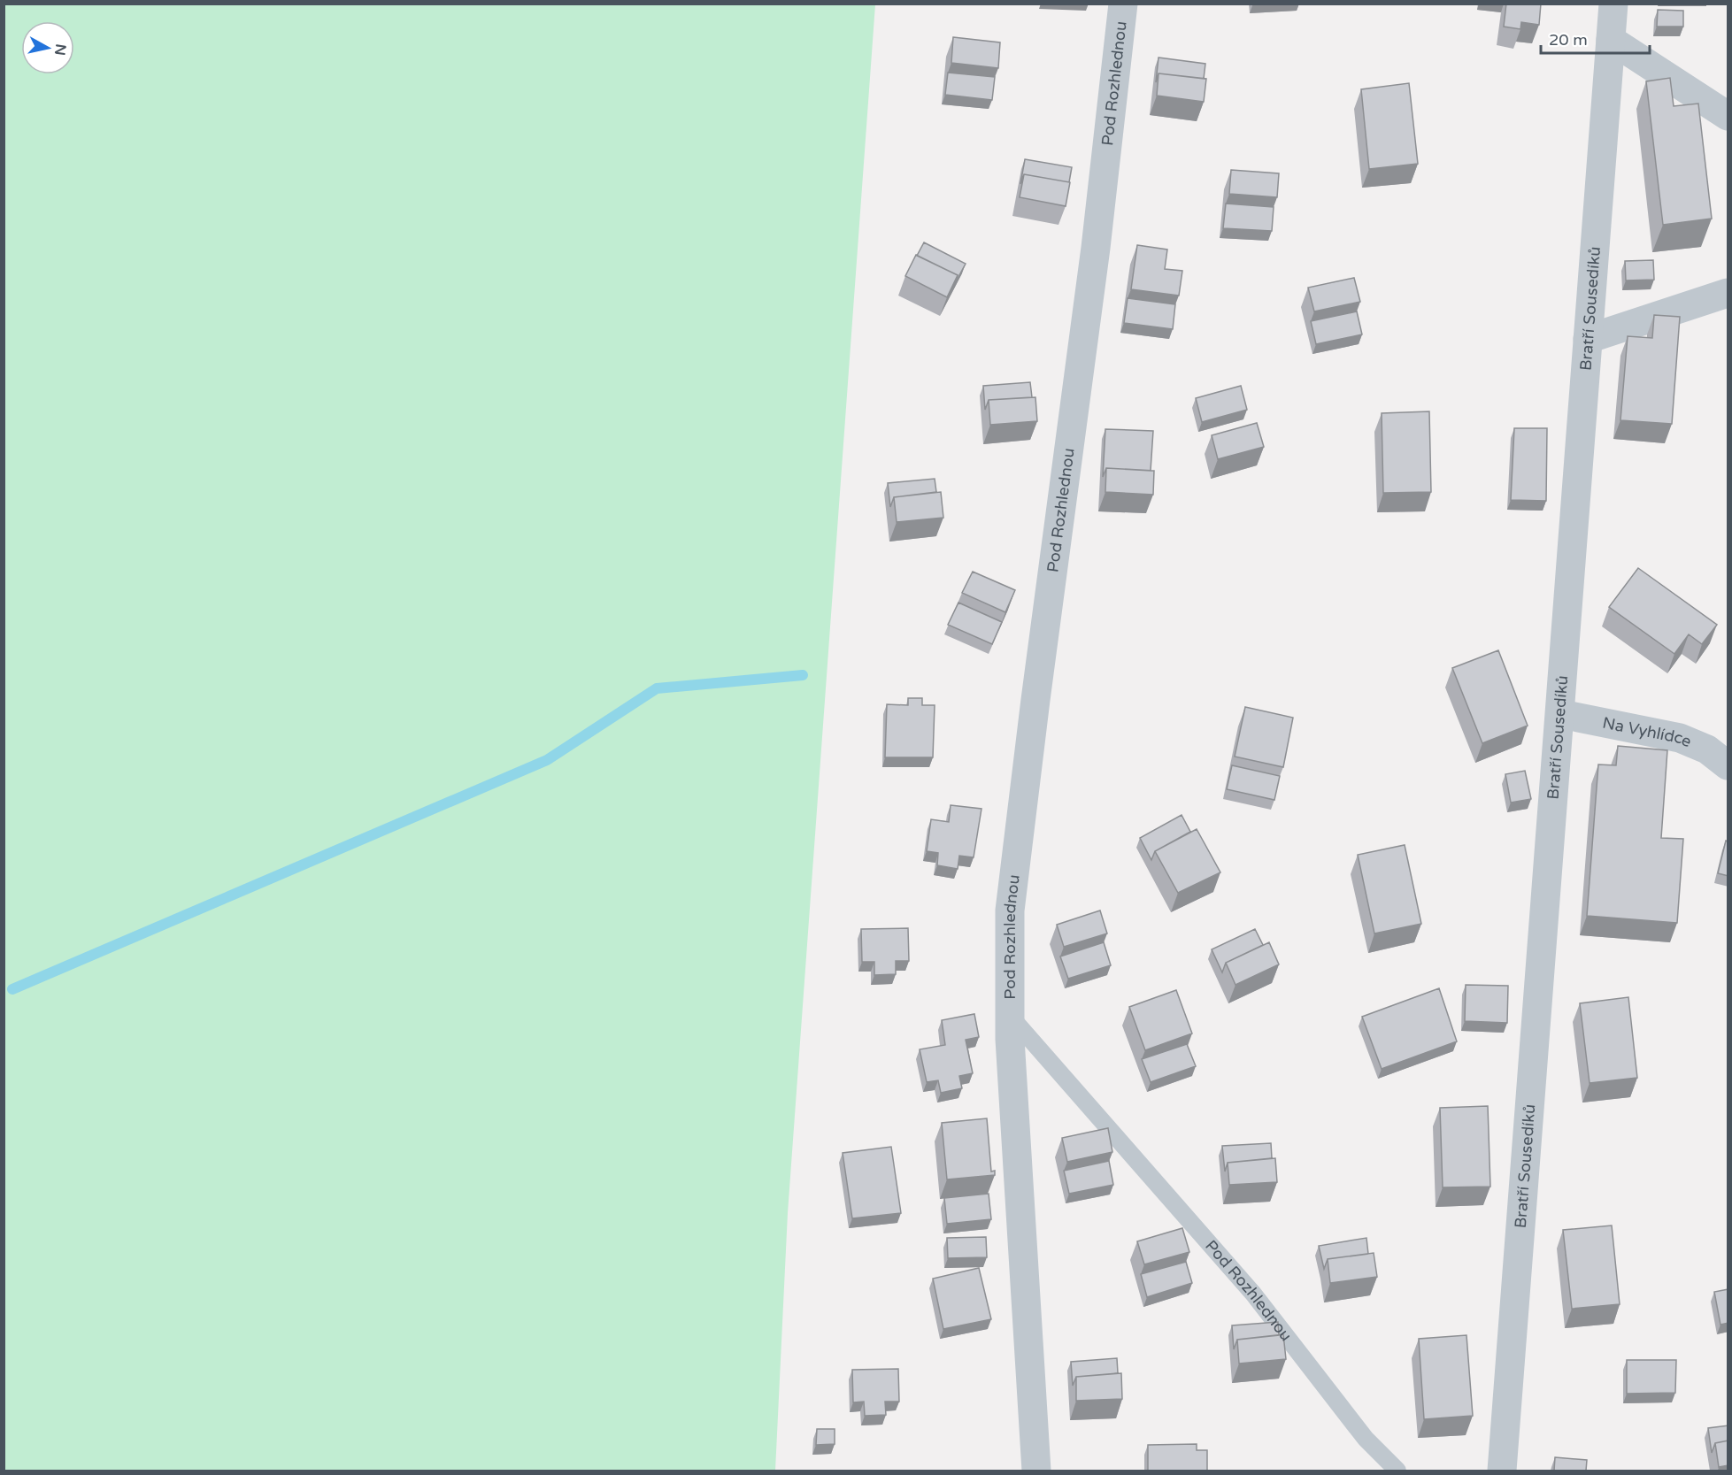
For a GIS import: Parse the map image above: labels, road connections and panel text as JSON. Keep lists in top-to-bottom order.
{
  "streets": {
    "street": ["Pod Rozhlednou", "Bratří Sousedíků", "Na Vyhlídce"]
  },
  "crossings": [
    ["Bratří Sousedíků", "Na Vyhlídce"]
  ],
  "scale_bar": "20 m",
  "north": "right"
}
